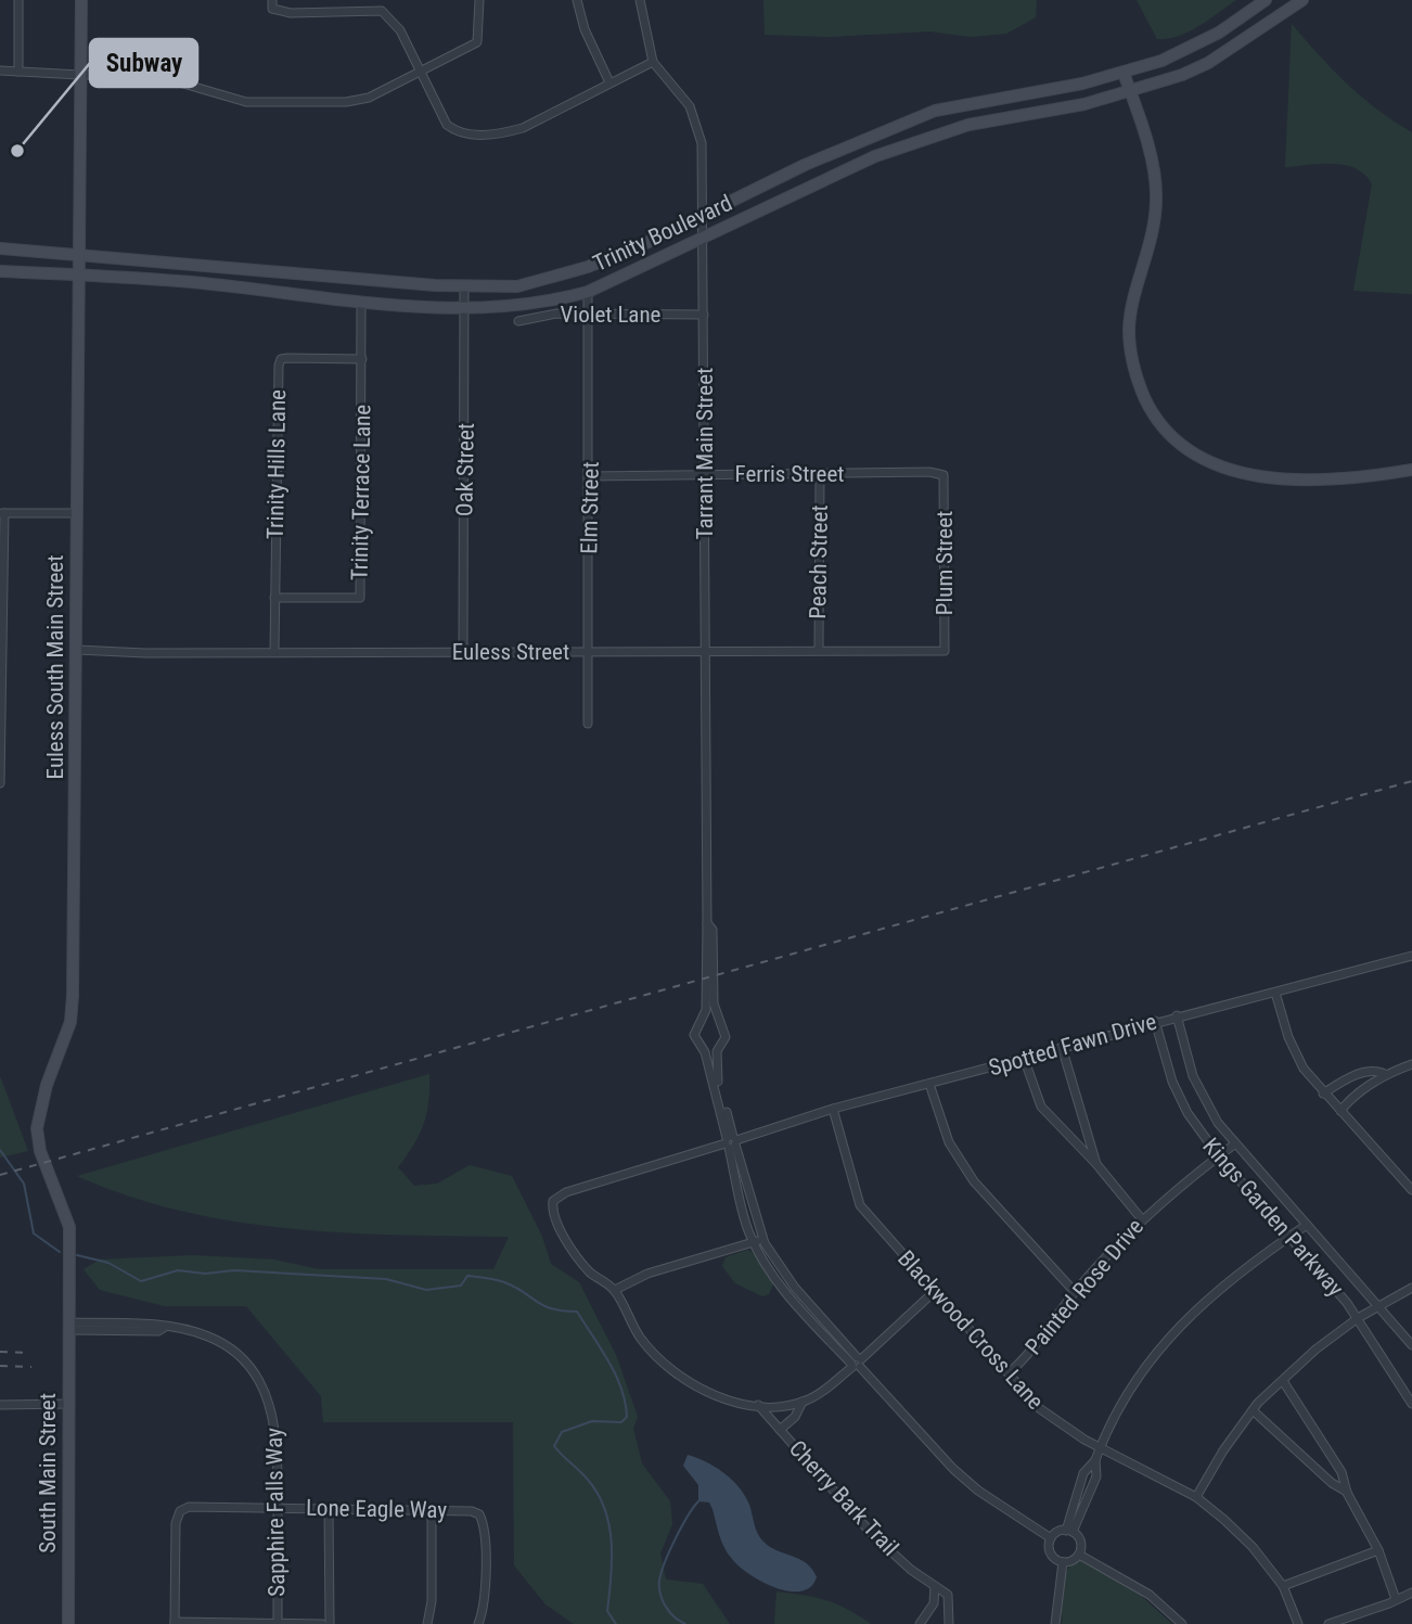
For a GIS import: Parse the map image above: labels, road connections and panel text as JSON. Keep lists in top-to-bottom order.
{
  "streets": {
    "main road": ["Trinity Boulevard", "Euless South Main Street", "South Main Street"],
    "street": [
      "Violet Lane",
      "Tarrant Main Street",
      "Trinity Hills Lane",
      "Oak Street",
      "Ferris Street",
      "Trinity Terrace Lane",
      "Elm Street",
      "Peach Street",
      "Plum Street",
      "Euless Street",
      "Spotted Fawn Drive",
      "Kings Garden Parkway",
      "Painted Rose Drive",
      "Blackwood Cross Lane",
      "Cherry Bark Trail",
      "Lone Eagle Way",
      "Sapphire Falls Way"
    ]
  },
  "crossings": [
    ["Trinity Boulevard", "Tarrant Main Street"],
    ["Trinity Boulevard", "Oak Street"],
    ["Trinity Boulevard", "Trinity Terrace Lane"],
    ["Trinity Boulevard", "Elm Street"],
    ["Trinity Boulevard", "Euless South Main Street"],
    ["Violet Lane", "Tarrant Main Street"],
    ["Violet Lane", "Elm Street"],
    ["Tarrant Main Street", "Ferris Street"],
    ["Tarrant Main Street", "Euless Street"],
    ["Trinity Hills Lane", "Trinity Terrace Lane"],
    ["Trinity Hills Lane", "Euless Street"],
    ["Oak Street", "Euless Street"],
    ["Ferris Street", "Elm Street"],
    ["Ferris Street", "Peach Street"],
    ["Ferris Street", "Plum Street"],
    ["Elm Street", "Euless Street"],
    ["Peach Street", "Euless Street"],
    ["Plum Street", "Euless Street"],
    ["Euless Street", "Euless South Main Street"],
    ["Euless South Main Street", "South Main Street"],
    ["Euless South Main Street", "Sapphire Falls Way"],
    ["Spotted Fawn Drive", "Kings Garden Parkway"],
    ["Spotted Fawn Drive", "Blackwood Cross Lane"],
    ["Kings Garden Parkway", "Painted Rose Drive"],
    ["Painted Rose Drive", "Blackwood Cross Lane"],
    ["South Main Street", "Sapphire Falls Way"],
    ["Lone Eagle Way", "Sapphire Falls Way"]
  ],
  "places": ["Subway"]
}
